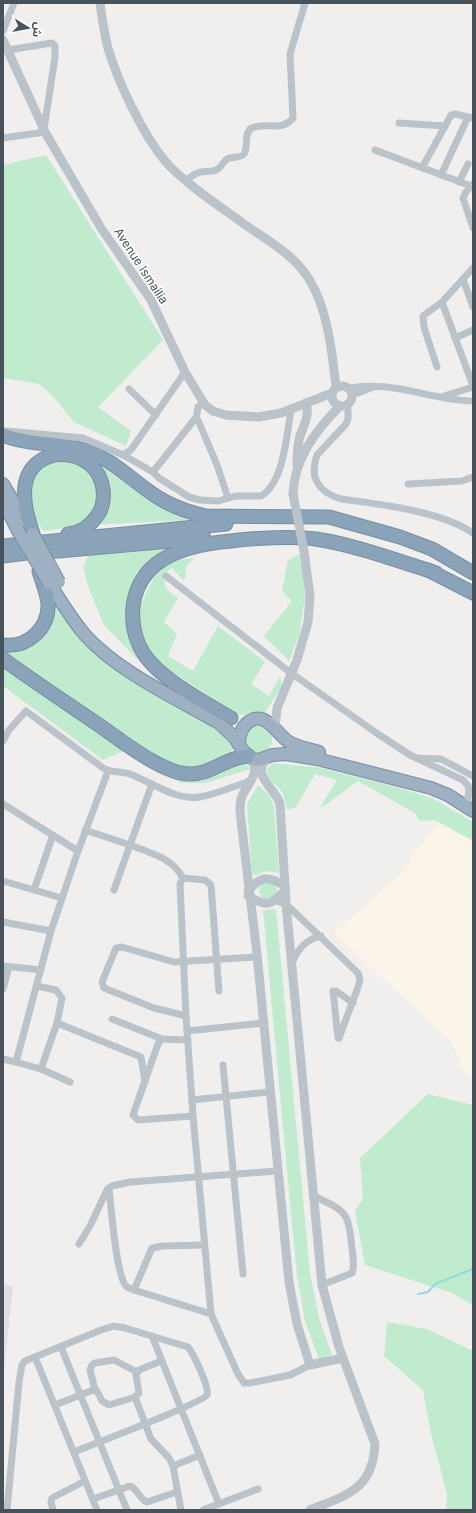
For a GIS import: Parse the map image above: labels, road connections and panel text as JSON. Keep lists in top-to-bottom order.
{
  "streets": {
    "street": ["Avenue Ismailia"]
  },
  "north": "right"
}
